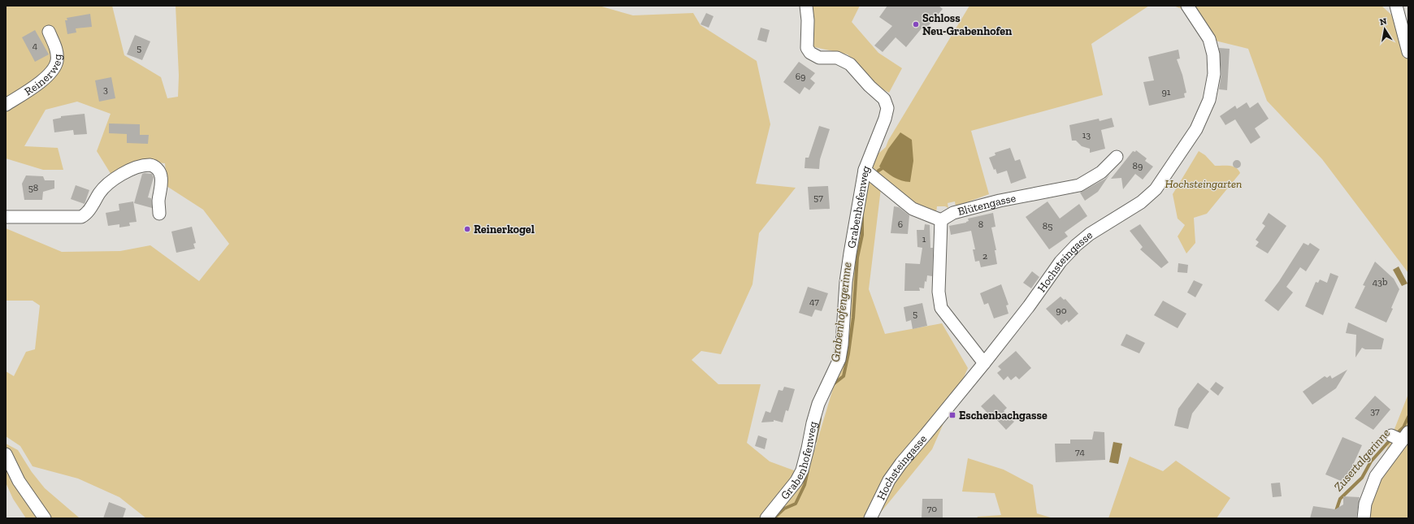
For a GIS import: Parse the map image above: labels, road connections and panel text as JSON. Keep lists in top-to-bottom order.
{
  "streets": {
    "street": [
      "Reinerweg",
      "Blütengasse",
      "Grabenhofenweg",
      "Hochsteingasse"
    ]
  },
  "water": ["Grabenhofengerinne", "Zusertalgerinne"],
  "parks": ["Hochsteingarten"],
  "places": {
    "other": ["Schloss Neu-Grabenhofen", "Reinerkogel"],
    "transit": ["Eschenbachgasse"]
  },
  "house_numbers": [
    "4",
    "5",
    "69",
    "3",
    "91",
    "13",
    "89",
    "58",
    "57",
    "6",
    "8",
    "85",
    "1",
    "2",
    "43b",
    "47",
    "90",
    "5",
    "37",
    "74",
    "70"
  ],
  "north": "top"
}
